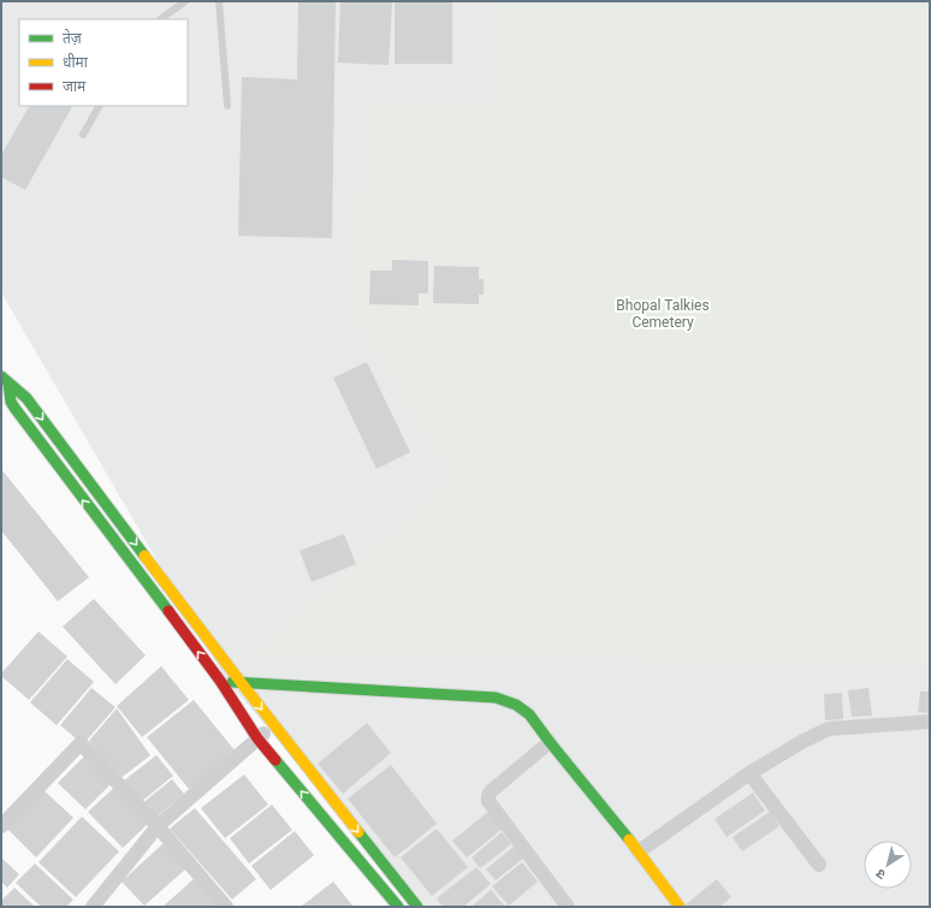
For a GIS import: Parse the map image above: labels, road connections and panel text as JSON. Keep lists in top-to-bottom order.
{
  "parks": ["Bhopal Talkies Cemetery"],
  "legend": ["तेज़", "धीमा", "जाम"],
  "north": "bottom left"
}
